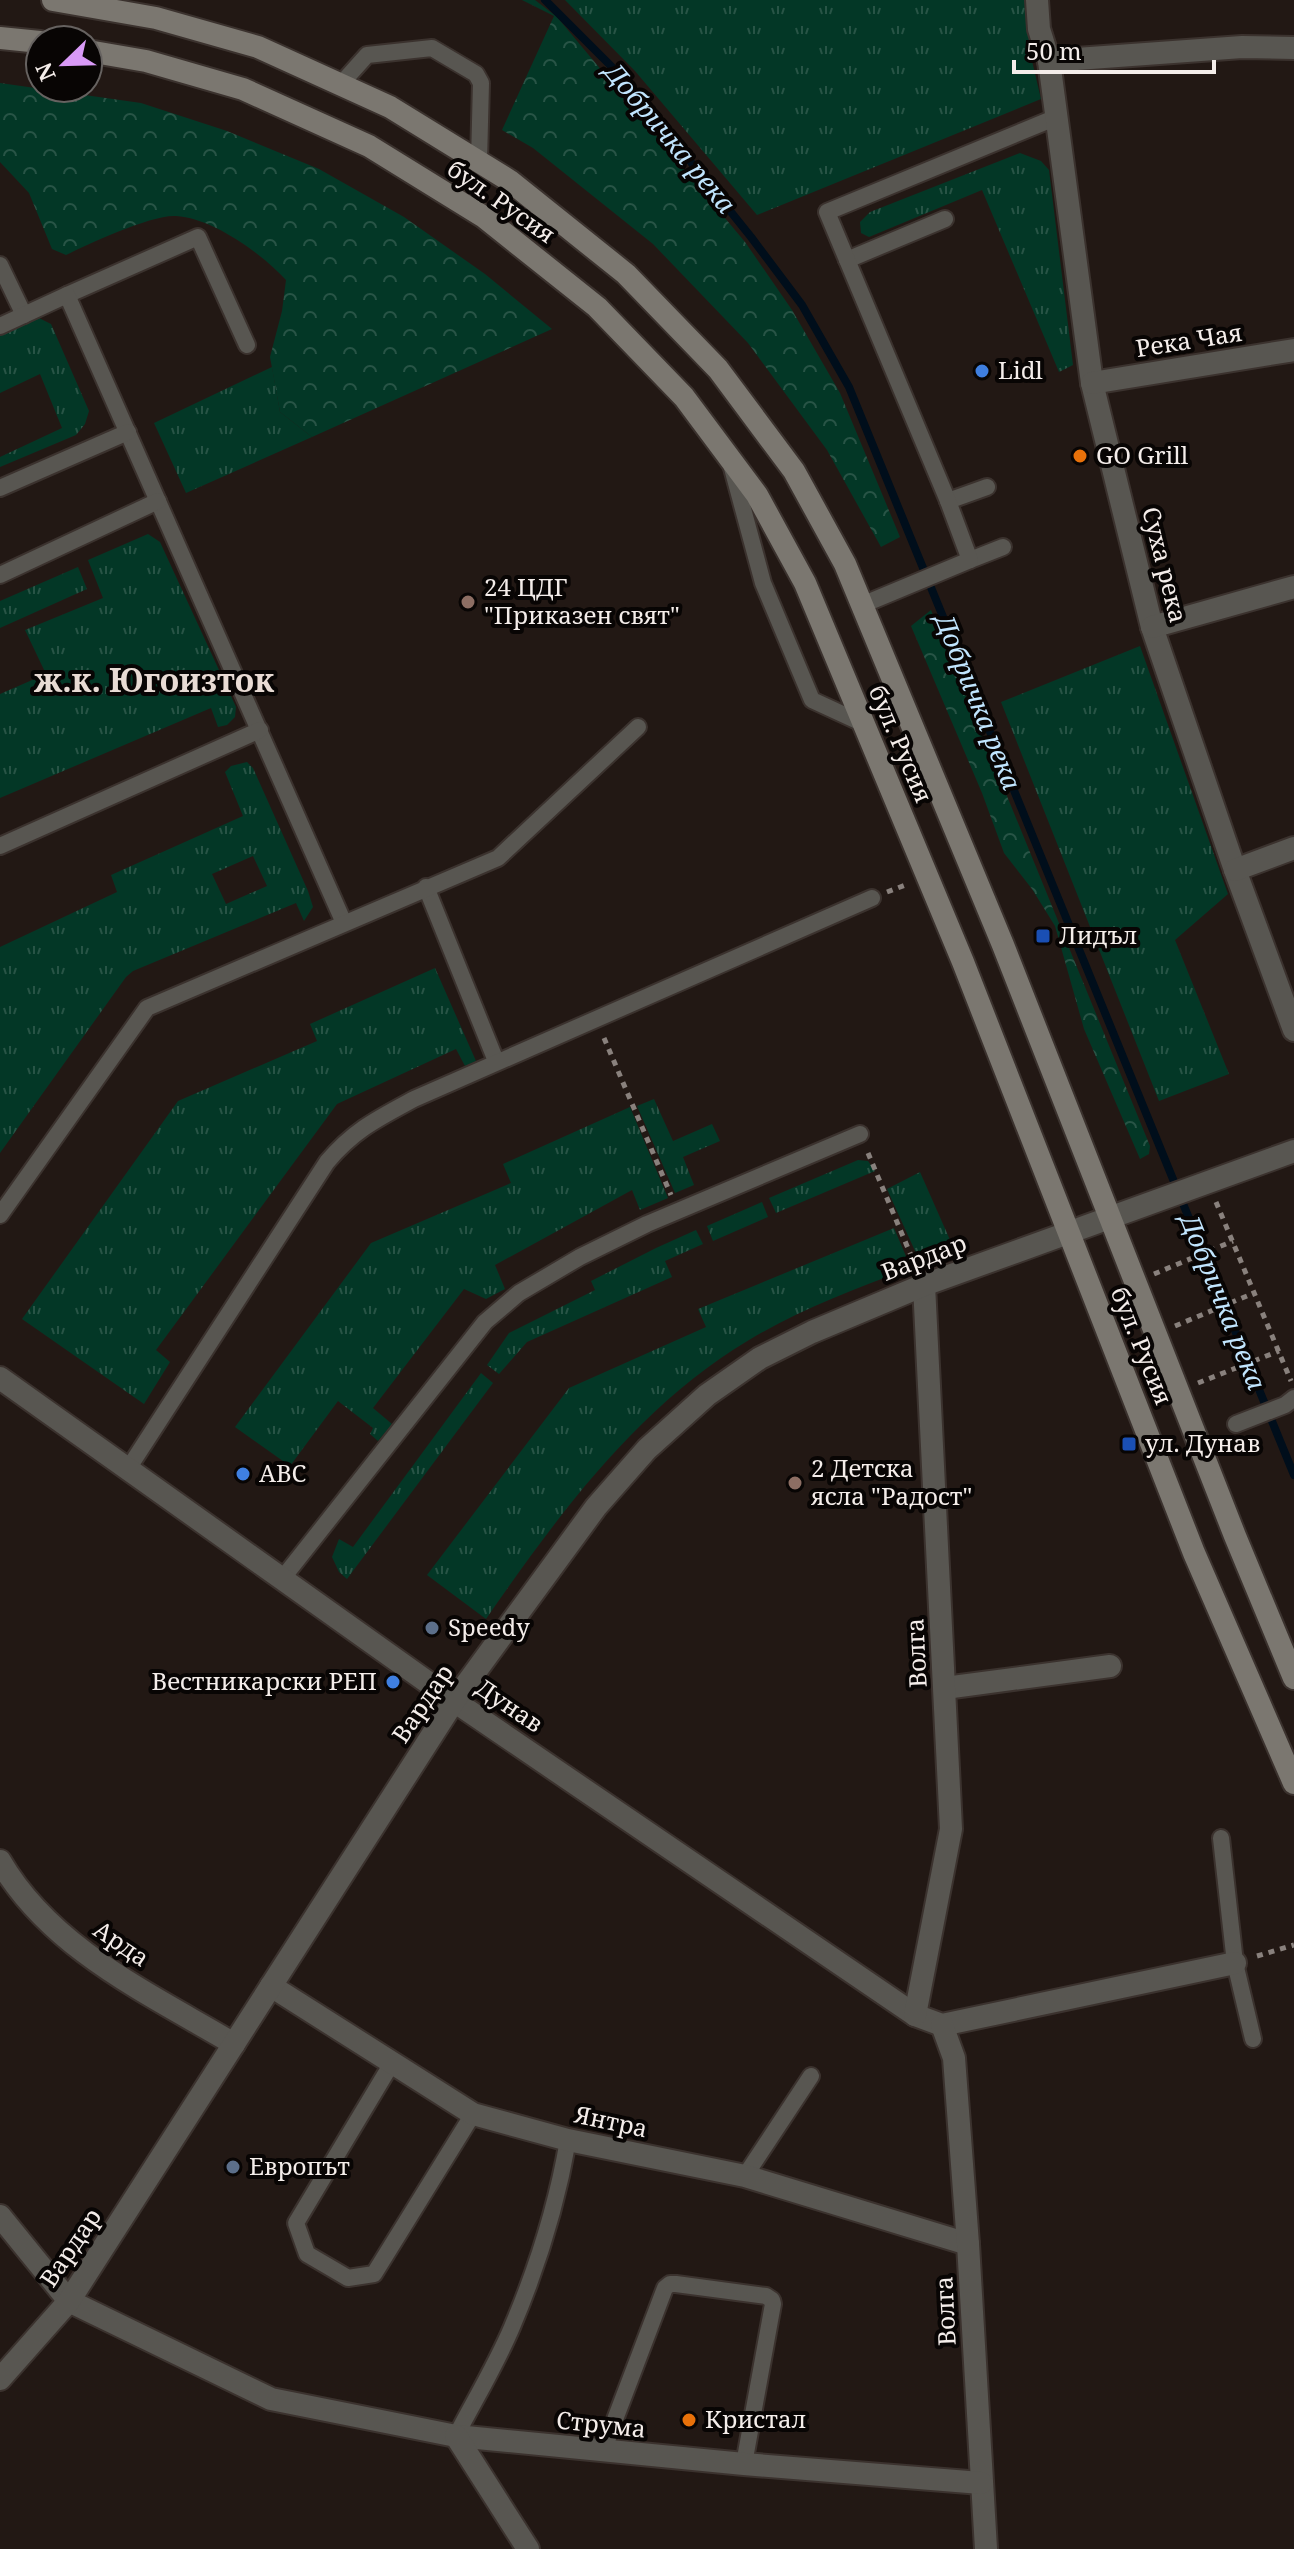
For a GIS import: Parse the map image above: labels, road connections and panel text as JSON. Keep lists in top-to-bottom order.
{
  "streets": {
    "main road": ["бул. Русия"],
    "street": [
      "Река Чая",
      "Суха река",
      "Вардар",
      "Волга",
      "Дунав",
      "Арда",
      "Янтра",
      "Струма"
    ]
  },
  "crossings": [
    ["бул. Русия", "Вардар"],
    ["Река Чая", "Суха река"],
    ["Вардар", "Волга"],
    ["Вардар", "Дунав"],
    ["Вардар", "Арда"],
    ["Вардар", "Янтра"],
    ["Вардар", "Струма"],
    ["Волга", "Дунав"],
    ["Волга", "Янтра"],
    ["Волга", "Струма"]
  ],
  "districts": ["ж.к. Югоизток"],
  "water": ["Добричка река"],
  "places": {
    "other": [
      "Lidl",
      "GO Grill",
      "24 ЦДГ \"Приказен свят\"",
      "ABC",
      "2 Детска ясла \"Радост\"",
      "Speedy",
      "Вестникарски РЕП",
      "Европът",
      "Кристал"
    ],
    "transit": ["Лидъл", "ул. Дунав"]
  },
  "scale_bar": "50 m",
  "north": "bottom left"
}
